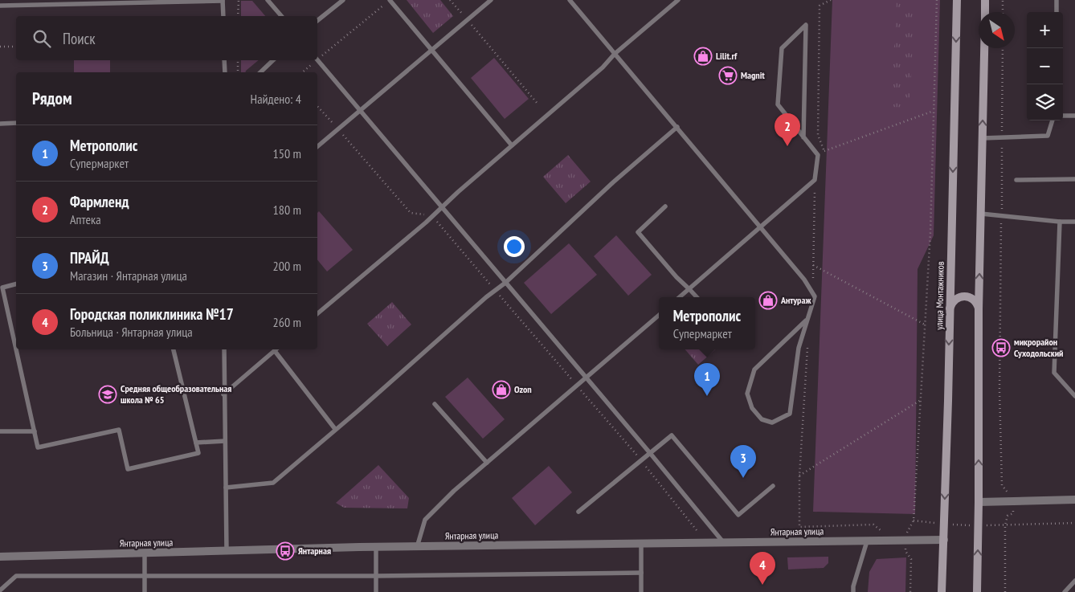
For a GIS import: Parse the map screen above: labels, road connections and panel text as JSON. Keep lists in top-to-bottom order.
{
  "streets": {
    "main road": ["улица Монтажников"],
    "street": ["Янтарная улица"]
  },
  "crossings": [
    ["улица Монтажников", "Янтарная улица"]
  ],
  "places": {
    "shop": ["Lilit.rf", "Антураж", "Ozon"],
    "supermarket": ["Magnit"],
    "bus stop": ["микрорайон Суходольский", "Янтарная"],
    "school or university": ["Средняя общеобразовательная школа № 65"]
  },
  "north": "bottom right",
  "page": {
    "map_buttons": ["+", "−"],
    "search": "Поиск",
    "heading": ["Рядом", "Найдено: 4"],
    "pins": [
      "2",
      "1",
      "3",
      "4"
    ],
    "list": [
      {
        "mark": "1",
        "name": "Метрополис",
        "note": "Супермаркет",
        "value": "150 m"
      },
      {
        "mark": "2",
        "name": "Фармленд",
        "note": "Аптека",
        "value": "180 m"
      },
      {
        "mark": "3",
        "name": "ПРАЙД",
        "note": "Магазин · Янтарная улица",
        "value": "200 m"
      },
      {
        "mark": "4",
        "name": "Городская поликлиника №17",
        "note": "Больница · Янтарная улица",
        "value": "260 m"
      }
    ],
    "popup": ["Метрополис", "Супермаркет"]
  }
}
